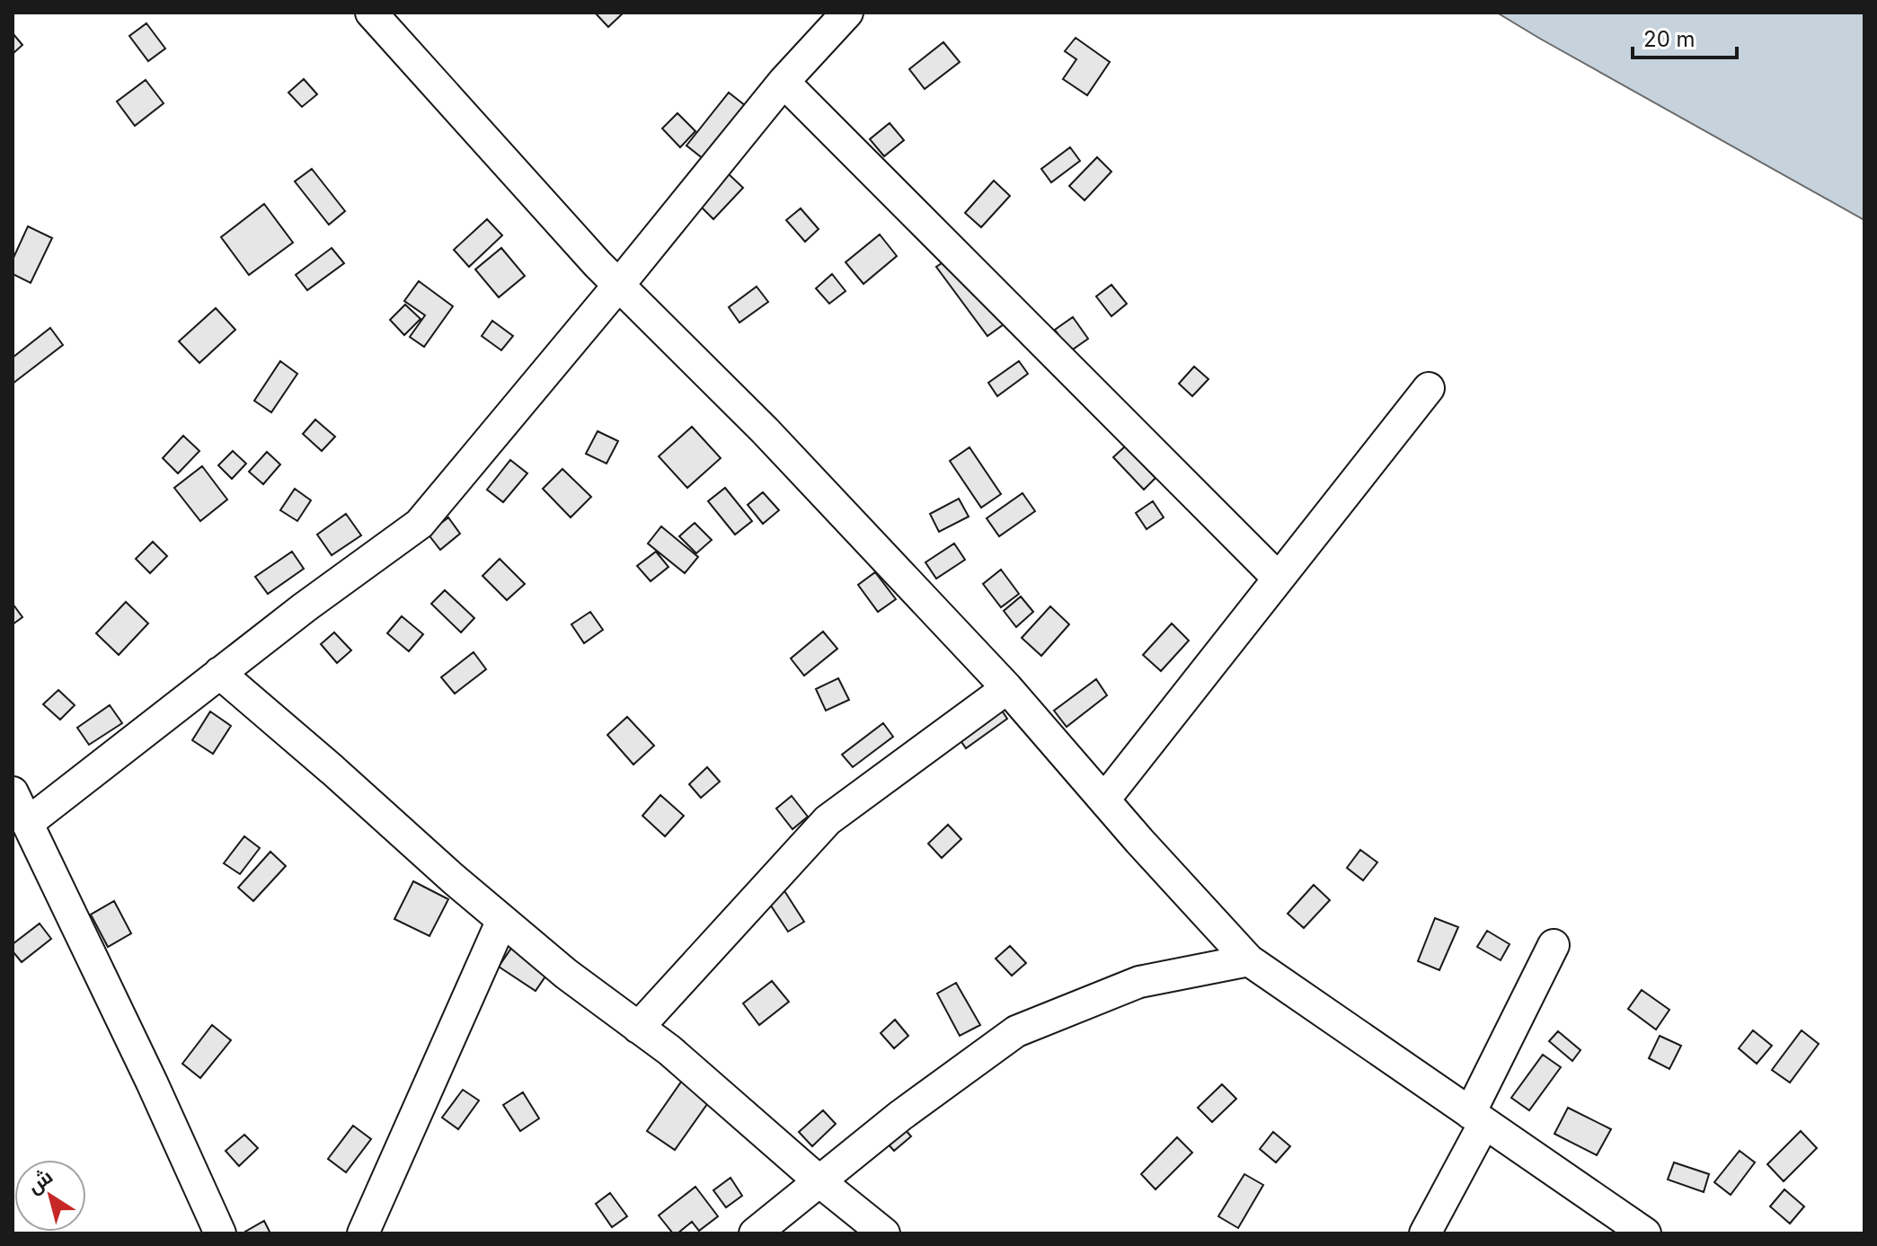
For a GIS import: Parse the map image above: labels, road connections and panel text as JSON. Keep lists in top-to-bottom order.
{
  "scale_bar": "20 m",
  "north": "top left"
}
